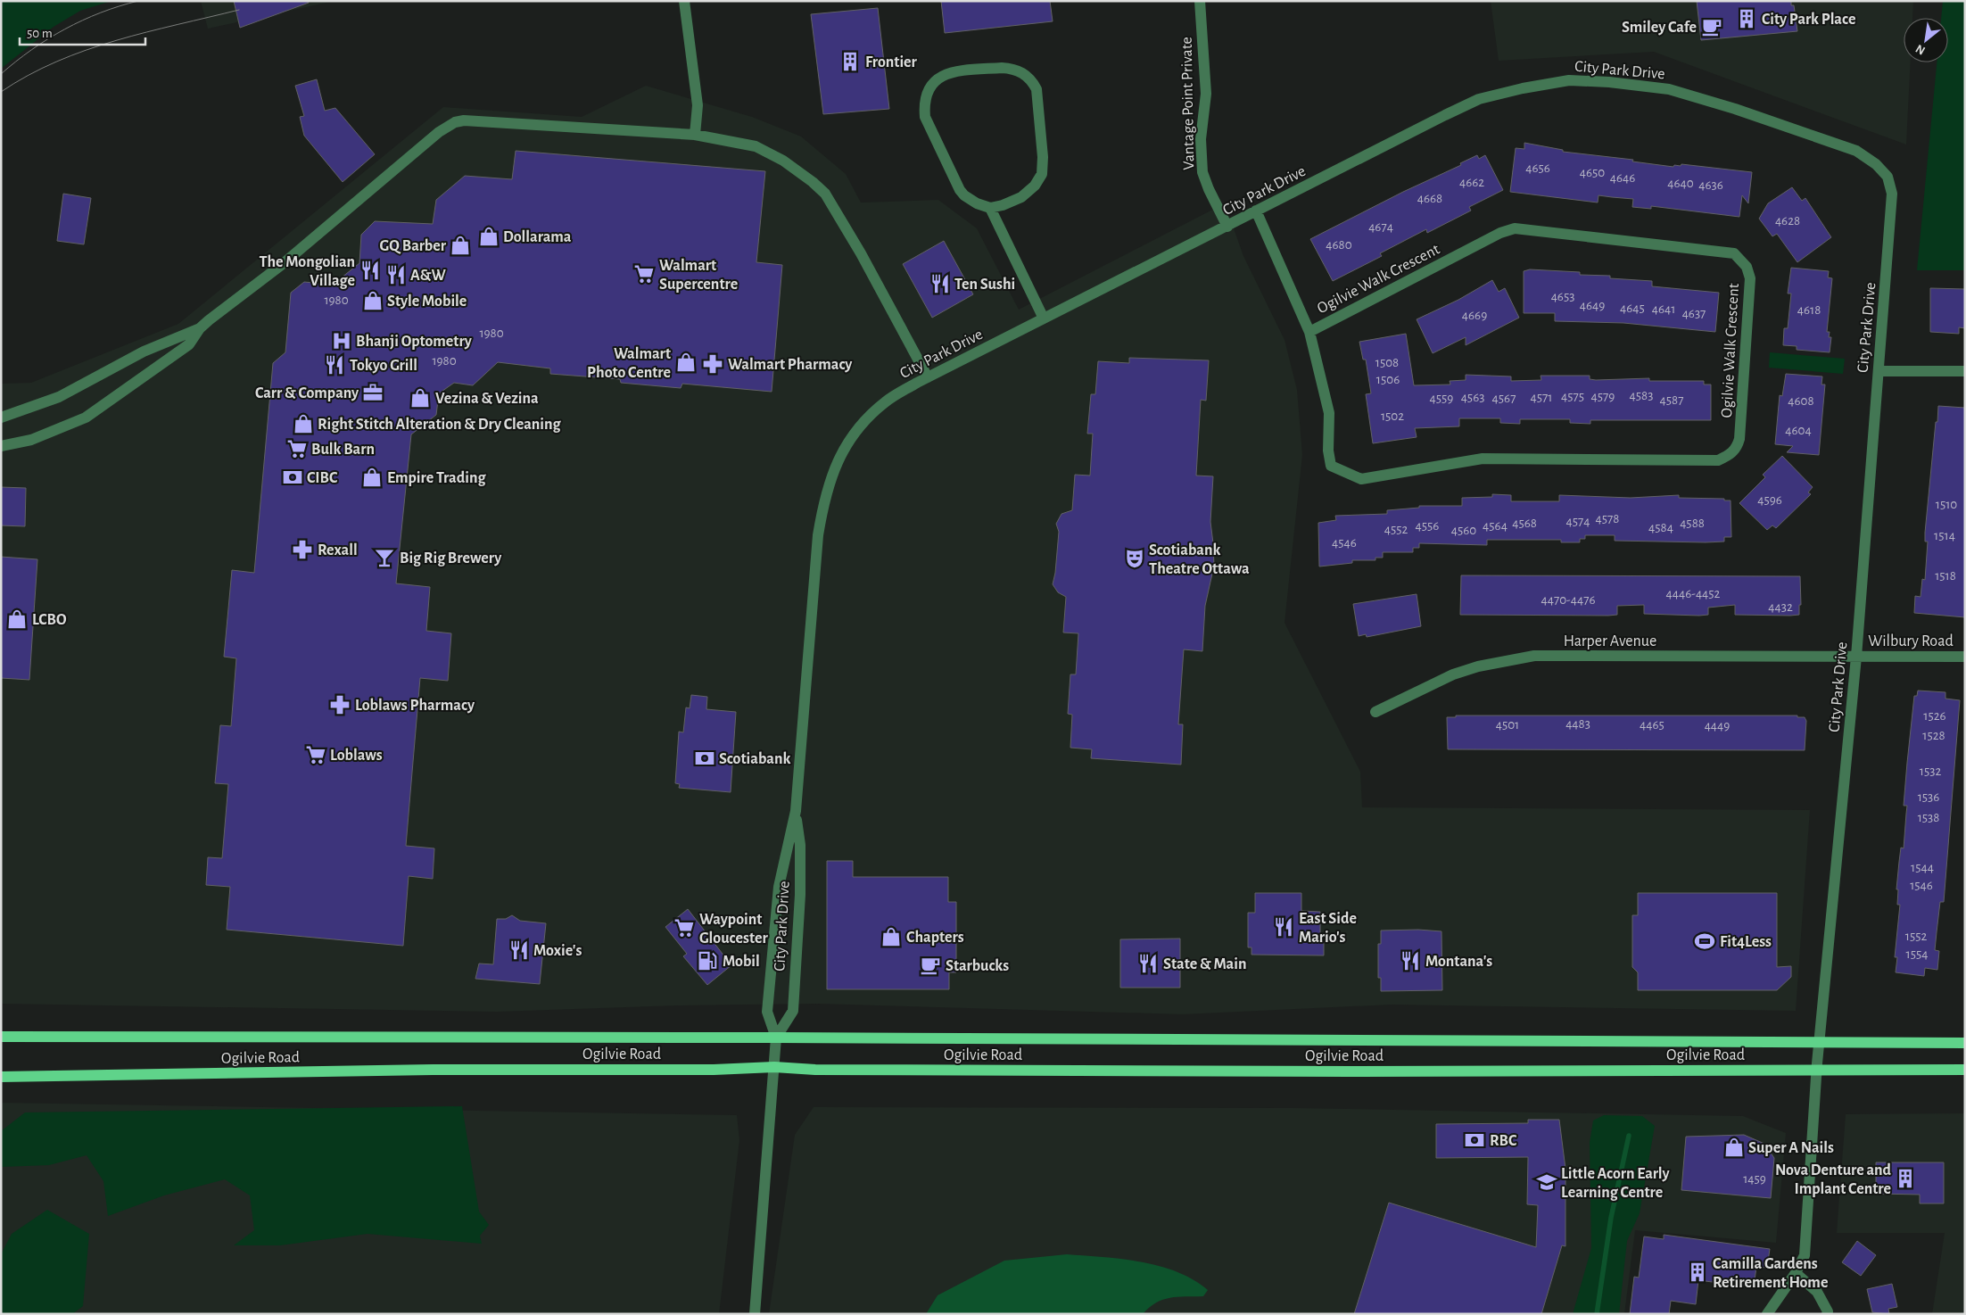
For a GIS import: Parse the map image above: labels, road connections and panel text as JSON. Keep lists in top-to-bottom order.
{
  "streets": {
    "main road": ["Ogilvie Road"],
    "street": [
      "City Park Drive",
      "Vantage Point Private",
      "Ogilvie Walk Crescent",
      "Harper Avenue",
      "Wilbury Road"
    ]
  },
  "crossings": [
    ["City Park Drive", "Vantage Point Private"],
    ["City Park Drive", "Harper Avenue"],
    ["City Park Drive", "Wilbury Road"],
    ["City Park Drive", "Ogilvie Road"],
    ["Harper Avenue", "Wilbury Road"]
  ],
  "places": {
    "building": [
      "City Park Place",
      "Frontier",
      "Nova Denture and Implant Centre",
      "Camilla Gardens Retirement Home"
    ],
    "cafe": ["Smiley Cafe", "Starbucks"],
    "shop": [
      "Dollarama",
      "GQ Barber",
      "Style Mobile",
      "Walmart Photo Centre",
      "Vezina & Vezina",
      "Right Stitch Alteration & Dry Cleaning",
      "Empire Trading",
      "LCBO",
      "Chapters",
      "Super A Nails"
    ],
    "restaurant": [
      "The Mongolian Village",
      "A&W",
      "Ten Sushi",
      "Tokyo Grill",
      "East Side Mario's",
      "Moxie's",
      "Montana's",
      "State & Main"
    ],
    "supermarket": [
      "Walmart Supercentre",
      "Bulk Barn",
      "Loblaws",
      "Waypoint Gloucester"
    ],
    "hospital": ["Bhanji Optometry"],
    "pharmacy": ["Walmart Pharmacy", "Rexall", "Loblaws Pharmacy"],
    "office": ["Carr & Company"],
    "bank": ["CIBC", "Scotiabank", "RBC"],
    "bar": ["Big Rig Brewery"],
    "theatre": ["Scotiabank Theatre Ottawa"],
    "sports": ["Fit4Less"],
    "fuel station": ["Mobil"],
    "school or university": ["Little Acorn Early Learning Centre"]
  },
  "house_numbers": [
    "4656",
    "4650",
    "4646",
    "4662",
    "4640",
    "4636",
    "4668",
    "4628",
    "4674",
    "4680",
    "4653",
    "1980",
    "4649",
    "4645",
    "4641",
    "4618",
    "4637",
    "4669",
    "1980",
    "1980",
    "1508",
    "1506",
    "4583",
    "4575",
    "4579",
    "4563",
    "4571",
    "4559",
    "4567",
    "4587",
    "4608",
    "1502",
    "4604",
    "4596",
    "1510",
    "4578",
    "4574",
    "4568",
    "4588",
    "4556",
    "4564",
    "4584",
    "4552",
    "4560",
    "1514",
    "4546",
    "1518",
    "4446-4452",
    "4470-4476",
    "4432",
    "1526",
    "4483",
    "4501",
    "4465",
    "4449",
    "1528",
    "1532",
    "1536",
    "1538",
    "1544",
    "1546",
    "1552",
    "1554",
    "1459"
  ],
  "scale_bar": "50 m",
  "north": "bottom left"
}
